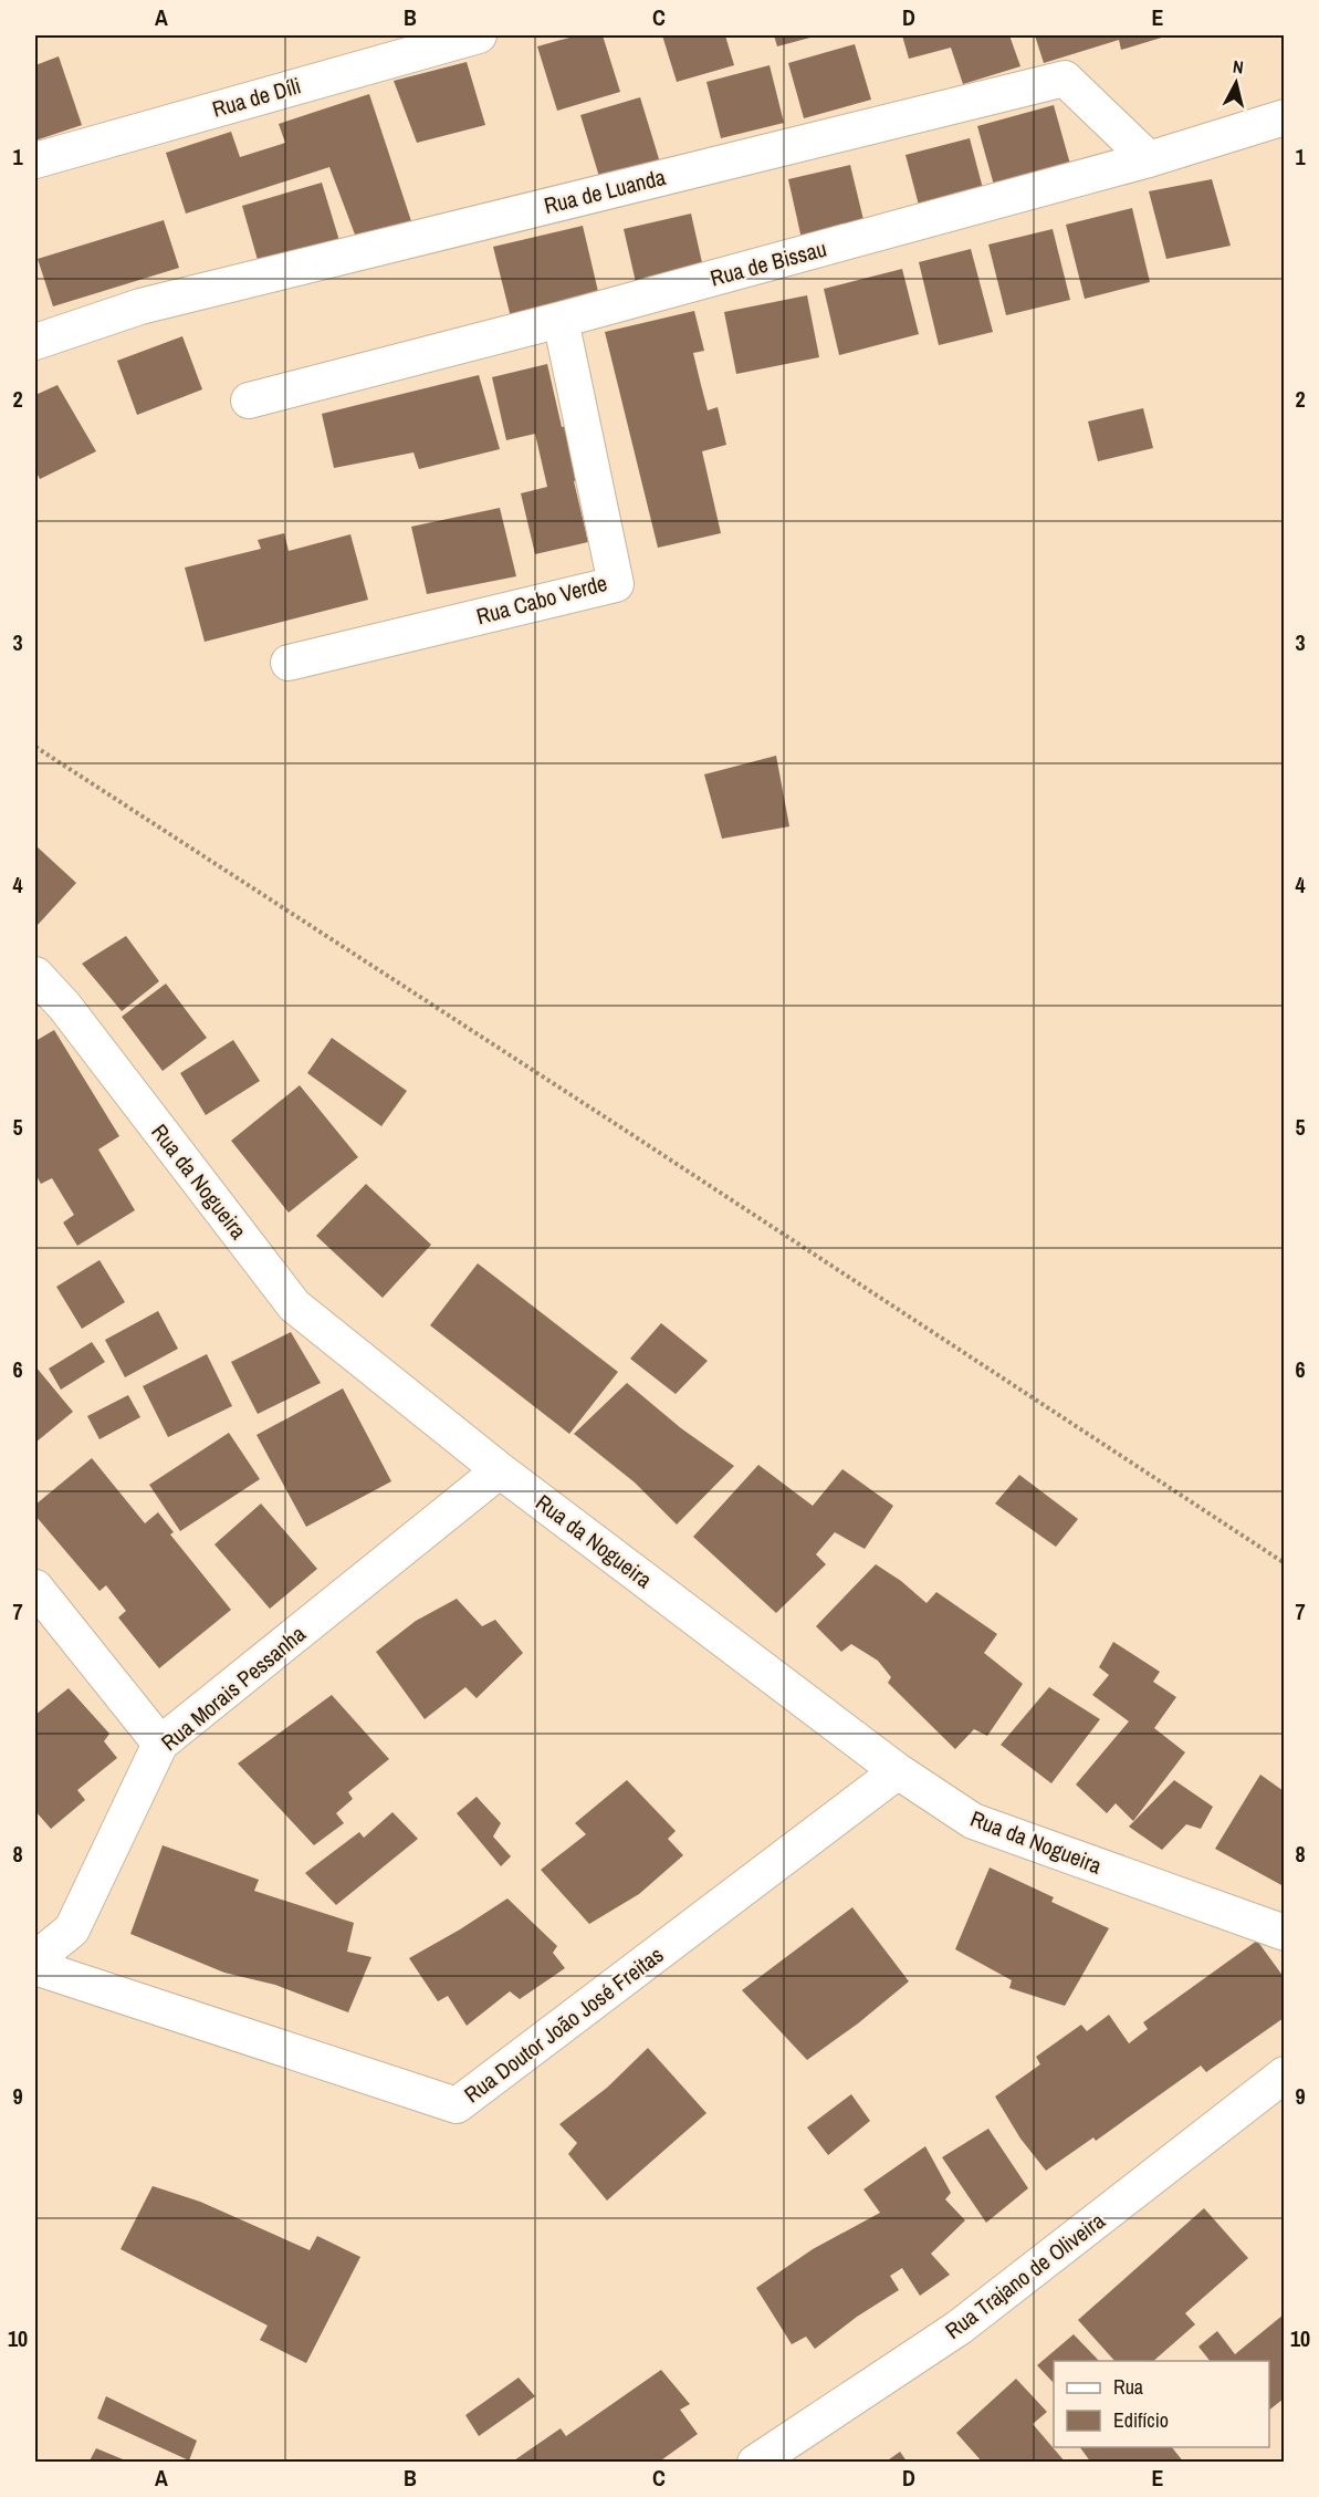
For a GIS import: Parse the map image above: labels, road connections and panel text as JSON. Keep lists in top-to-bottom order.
{
  "streets": {
    "street": [
      "Rua de Díli",
      "Rua de Luanda",
      "Rua de Bissau",
      "Rua Cabo Verde",
      "Rua da Nogueira",
      "Rua Morais Pessanha",
      "Rua Doutor João José Freitas",
      "Rua Trajano de Oliveira"
    ]
  },
  "crossings": [
    ["Rua de Luanda", "Rua de Bissau"],
    ["Rua de Bissau", "Rua Cabo Verde"],
    ["Rua da Nogueira", "Rua Morais Pessanha"],
    ["Rua da Nogueira", "Rua Doutor João José Freitas"]
  ],
  "legend": ["Rua", "Edifício"],
  "north": "top",
  "grid": {
    "columns": [
      "A",
      "B",
      "C",
      "D",
      "E"
    ],
    "rows": [
      "1",
      "2",
      "3",
      "4",
      "5",
      "6",
      "7",
      "8",
      "9",
      "10"
    ]
  }
}
